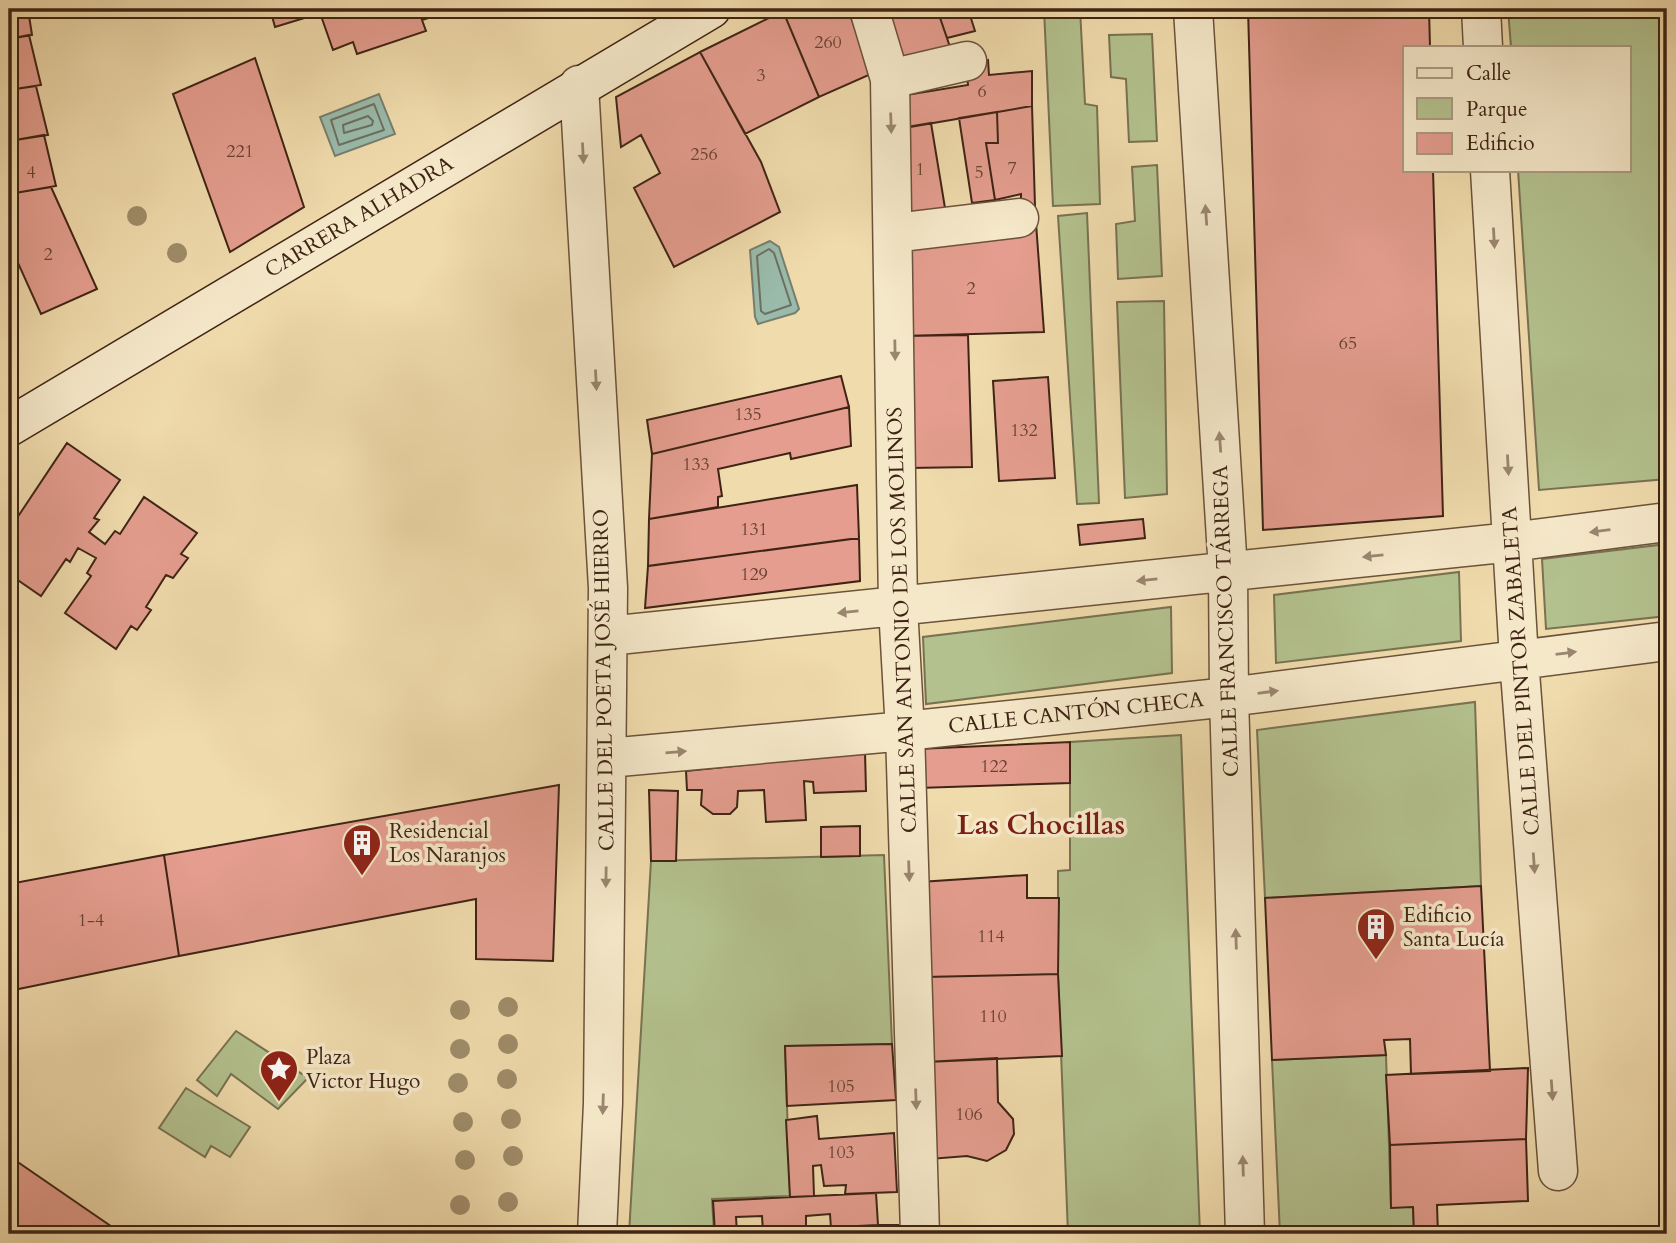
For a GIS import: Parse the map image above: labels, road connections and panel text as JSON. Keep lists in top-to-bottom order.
{
  "streets": {
    "street": [
      "CARRERA ALHADRA",
      "CALLE SAN ANTONIO DE LOS MOLINOS",
      "CALLE FRANCISCO TÁRREGA",
      "CALLE DEL PINTOR ZABALETA",
      "CALLE DEL POETA JOSÉ HIERRO",
      "CALLE CANTÓN CHECA"
    ]
  },
  "crossings": [
    ["CARRERA ALHADRA", "CALLE DEL POETA JOSÉ HIERRO"],
    ["CALLE SAN ANTONIO DE LOS MOLINOS", "CALLE CANTÓN CHECA"],
    ["CALLE FRANCISCO TÁRREGA", "CALLE CANTÓN CHECA"],
    ["CALLE DEL PINTOR ZABALETA", "CALLE CANTÓN CHECA"],
    ["CALLE DEL POETA JOSÉ HIERRO", "CALLE CANTÓN CHECA"]
  ],
  "one_way": [
    "CALLE SAN ANTONIO DE LOS MOLINOS",
    "CALLE FRANCISCO TÁRREGA",
    "CALLE DEL PINTOR ZABALETA",
    "CALLE DEL POETA JOSÉ HIERRO"
  ],
  "districts": ["Las Chocillas"],
  "places": {
    "building": ["Residencial Los Naranjos", "Edificio Santa Lucía"],
    "place": ["Plaza Victor Hugo"]
  },
  "house_numbers": [
    "260",
    "3",
    "6",
    "221",
    "256",
    "7",
    "1",
    "4",
    "5",
    "2",
    "2",
    "65",
    "135",
    "132",
    "133",
    "131",
    "129",
    "122",
    "1-4",
    "114",
    "110",
    "105",
    "106",
    "103"
  ],
  "legend": ["Calle", "Parque", "Edificio"]
}
